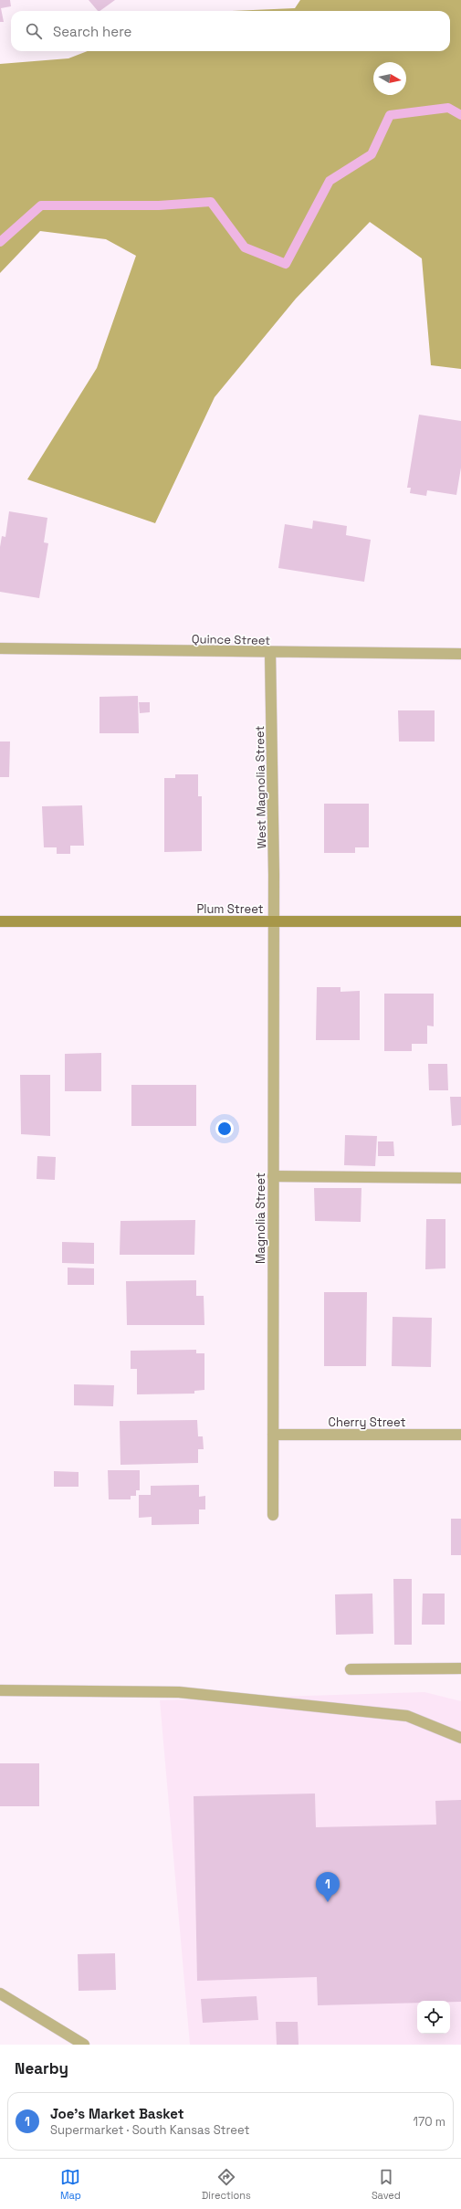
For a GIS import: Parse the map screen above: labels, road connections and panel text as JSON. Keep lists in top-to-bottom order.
{
  "streets": {
    "main road": ["Plum Street"],
    "street": [
      "Quince Street",
      "West Magnolia Street",
      "Magnolia Street",
      "Cherry Street"
    ]
  },
  "crossings": [
    ["Quince Street", "West Magnolia Street"],
    ["West Magnolia Street", "Plum Street"],
    ["West Magnolia Street", "Magnolia Street"],
    ["Plum Street", "Magnolia Street"],
    ["Magnolia Street", "Cherry Street"]
  ],
  "north": "right",
  "page": {
    "search": "Search here",
    "pins": "1",
    "heading": "Nearby",
    "list": [
      {
        "mark": "1",
        "name": "Joe's Market Basket",
        "note": "Supermarket · South Kansas Street",
        "value": "170 m"
      }
    ],
    "nav": ["Map", "Directions", "Saved"]
  }
}
